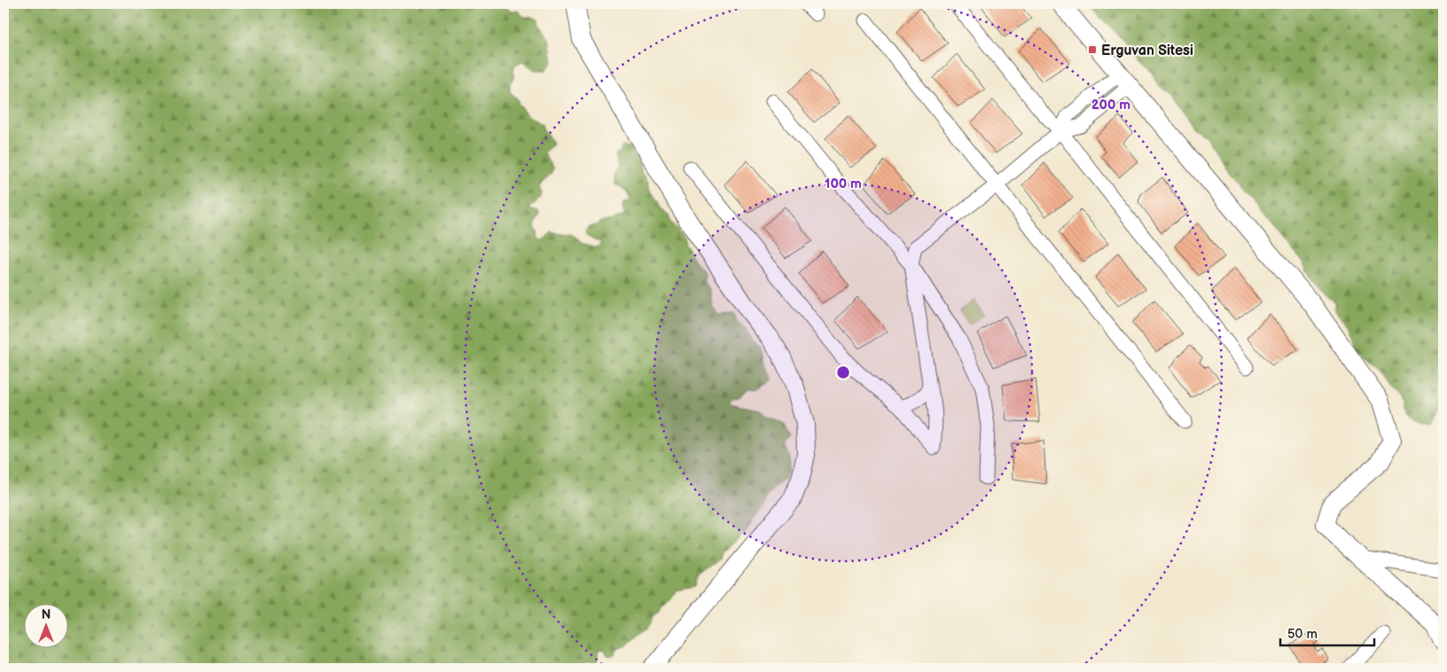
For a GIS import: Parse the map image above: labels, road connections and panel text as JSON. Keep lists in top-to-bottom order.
{
  "places": {
    "transit": ["Erguvan Sitesi"]
  },
  "scale_bar": "50 m",
  "north": "top",
  "rings": ["200 m", "100 m"]
}
